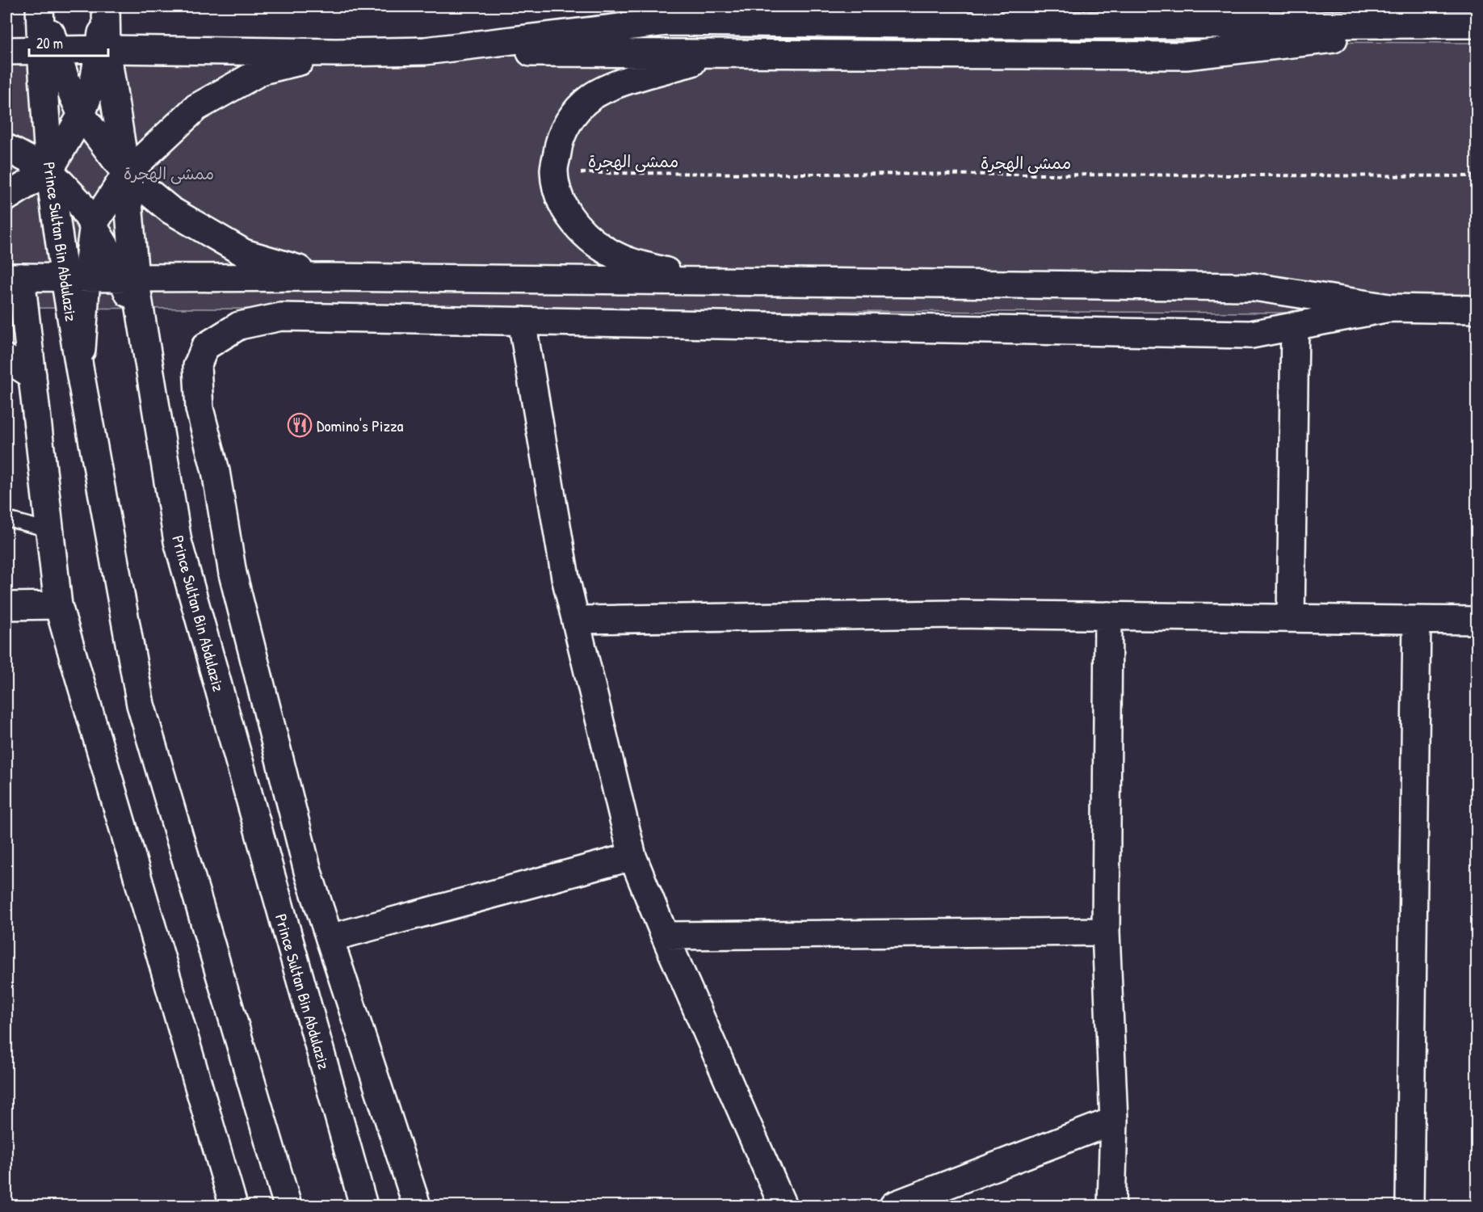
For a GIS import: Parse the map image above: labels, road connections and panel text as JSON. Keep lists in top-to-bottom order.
{
  "streets": {
    "street": ["Prince Sultan Bin Abdulaziz"],
    "path": ["ممشى الهجرة"]
  },
  "parks": ["ممشى الهجرة"],
  "places": {
    "restaurant": ["Domino's Pizza"]
  },
  "scale_bar": "20 m"
}
